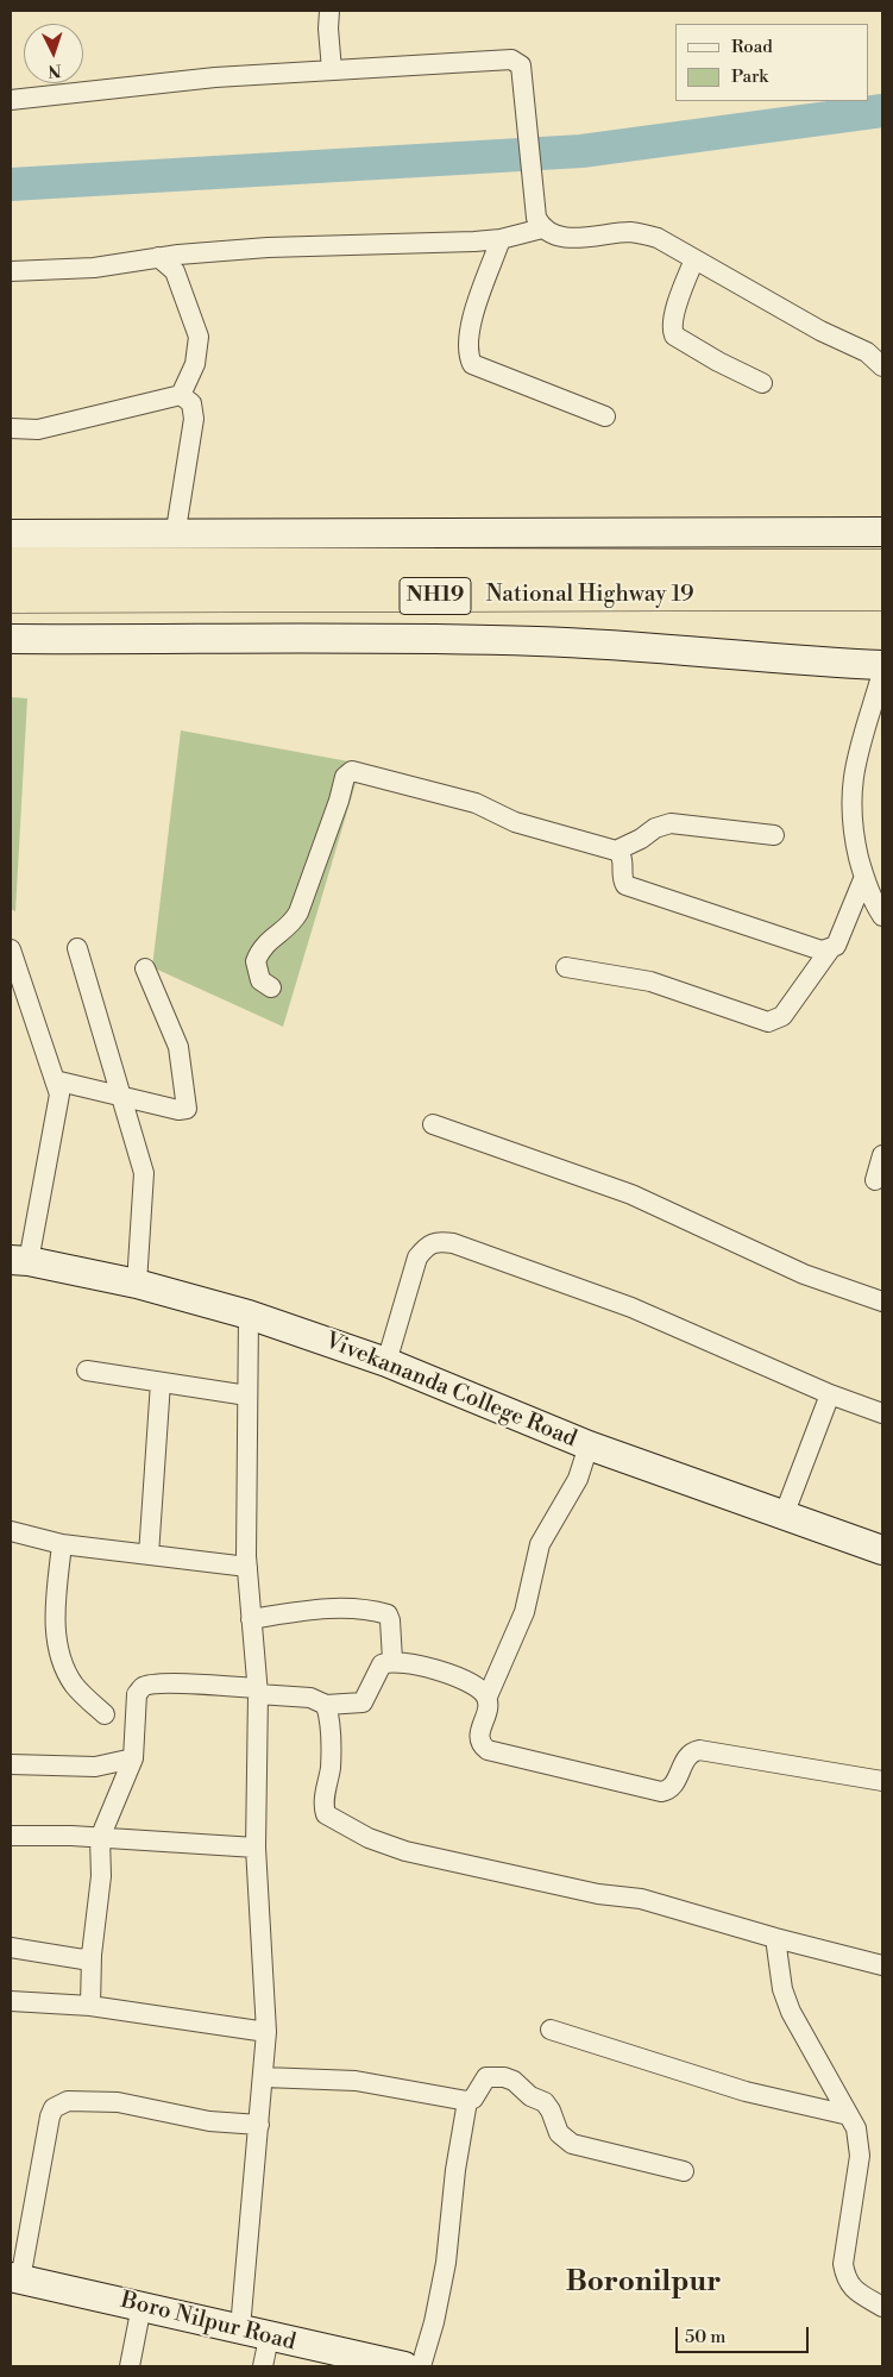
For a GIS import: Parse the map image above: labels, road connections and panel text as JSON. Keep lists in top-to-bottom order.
{
  "streets": {
    "highway": ["National Highway 19", "NH19"],
    "main road": ["Vivekananda College Road", "Boro Nilpur Road"]
  },
  "crossings": [
    ["National Highway 19", "NH19"]
  ],
  "districts": ["Boronilpur"],
  "legend": ["Road", "Park"],
  "scale_bar": "50 m",
  "north": "bottom"
}
